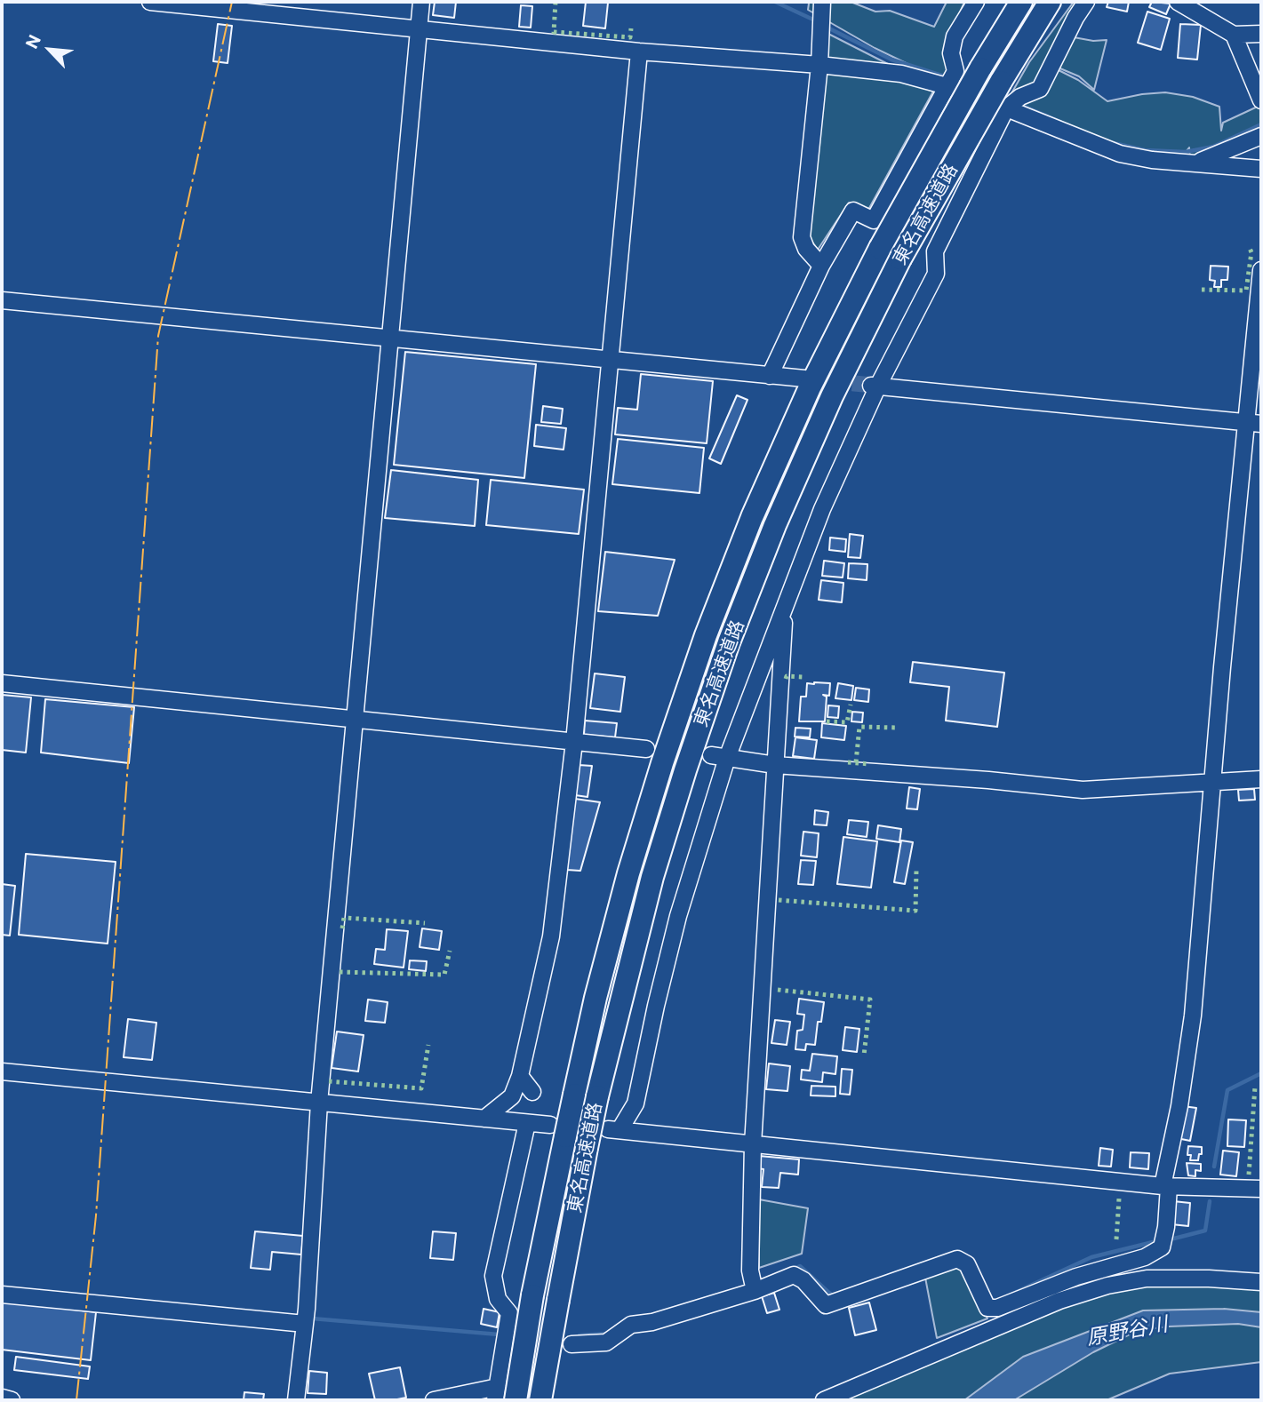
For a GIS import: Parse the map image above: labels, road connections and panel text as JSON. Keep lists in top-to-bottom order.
{
  "streets": {
    "highway": ["東名高速道路"]
  },
  "water": ["原野谷川"],
  "north": "top left"
}
